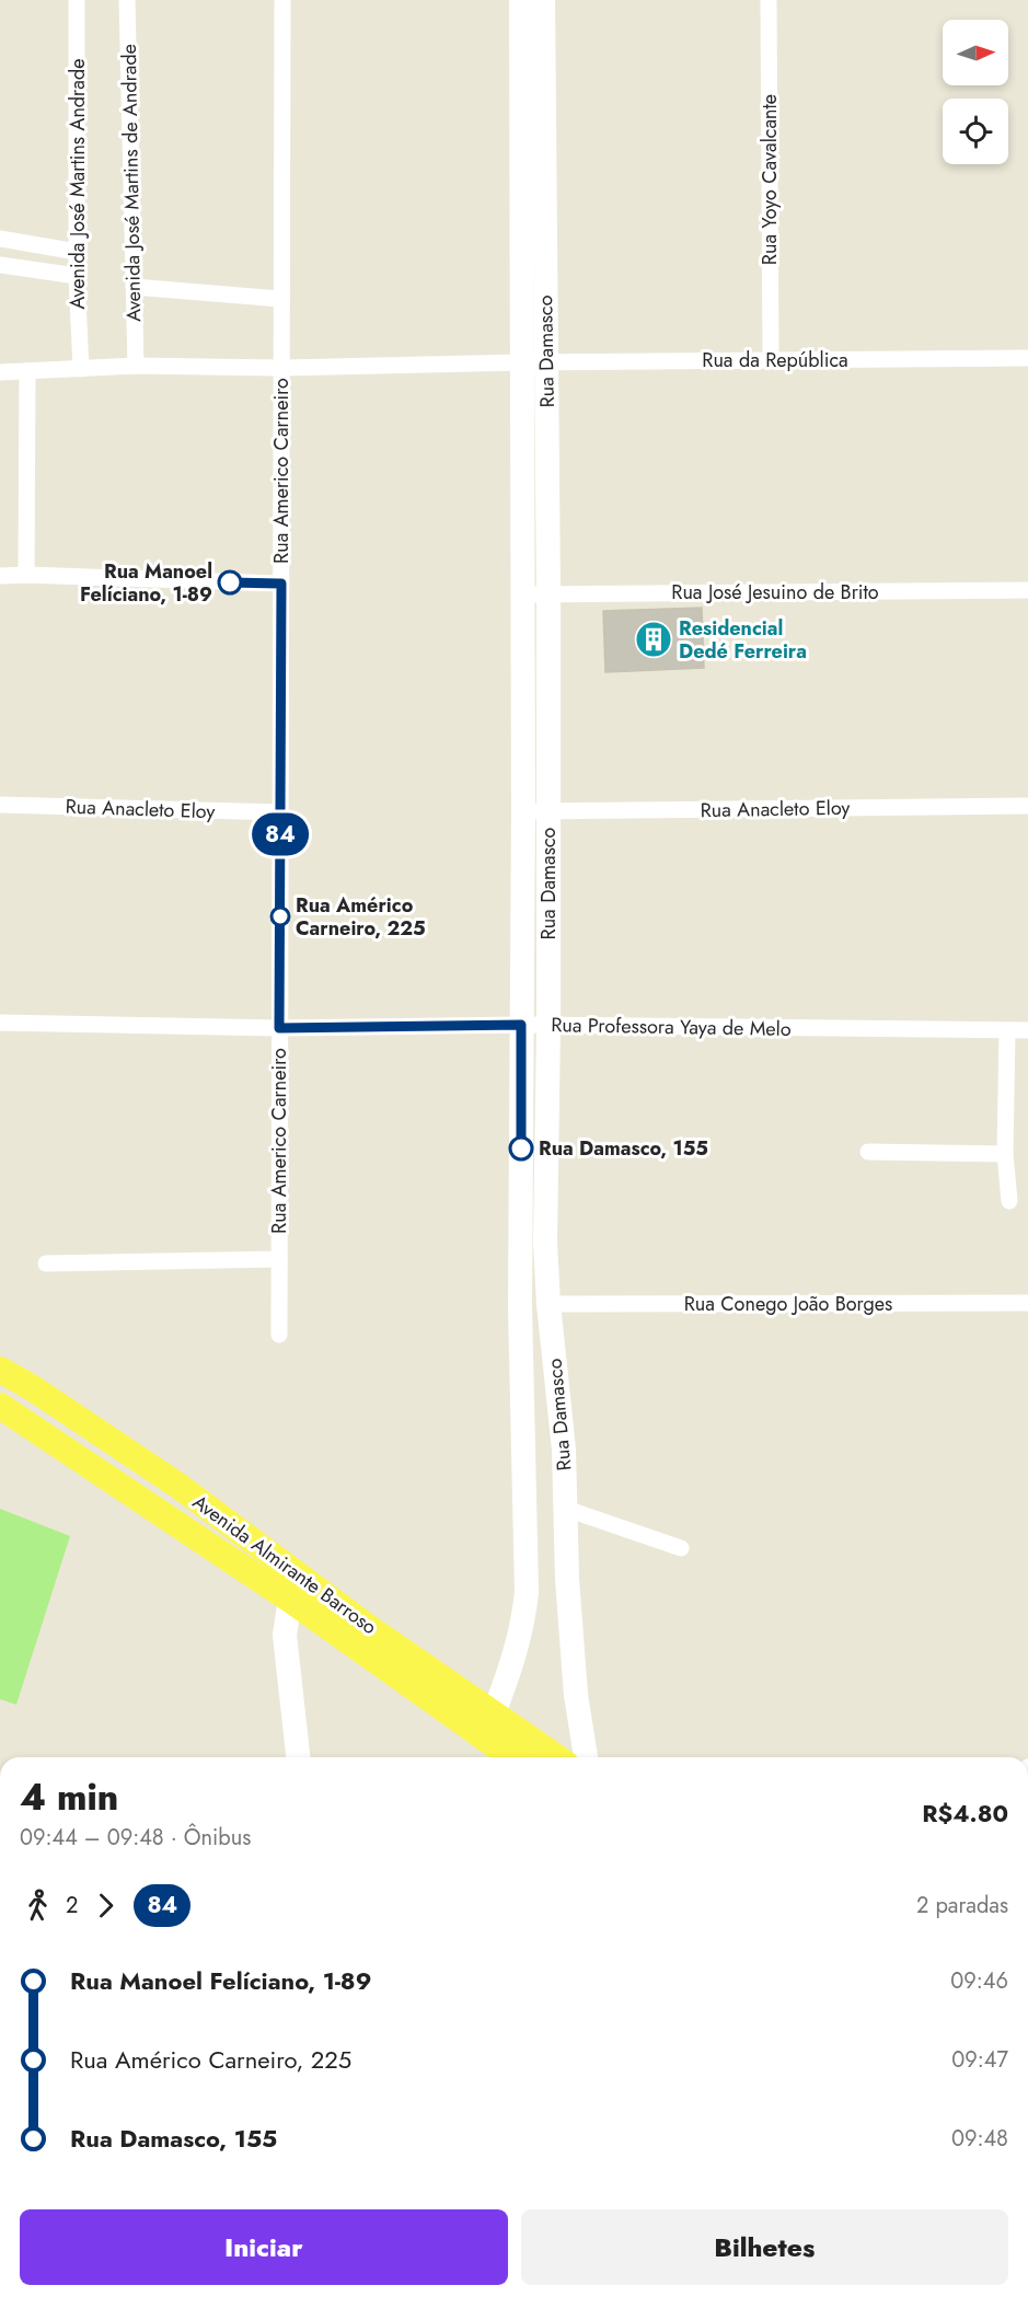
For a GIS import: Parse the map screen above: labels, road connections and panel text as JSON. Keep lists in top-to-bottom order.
{
  "streets": {
    "main road": ["Avenida Almirante Barroso"],
    "street": [
      "Rua Yoyo Cavalcante",
      "Avenida José Martins de Andrade",
      "Avenida José Martins Andrade",
      "Rua Damasco",
      "Rua da República",
      "Rua Americo Carneiro",
      "Rua José Jesuino de Brito",
      "Rua Anacleto Eloy",
      "Rua Professora Yaya de Melo",
      "Rua Conego João Borges"
    ]
  },
  "crossings": [
    ["Rua Yoyo Cavalcante", "Rua da República"],
    ["Avenida José Martins de Andrade", "Rua da República"],
    ["Avenida José Martins Andrade", "Rua da República"],
    ["Rua Damasco", "Rua da República"],
    ["Rua Damasco", "Rua José Jesuino de Brito"],
    ["Rua Damasco", "Rua Anacleto Eloy"],
    ["Rua Damasco", "Rua Professora Yaya de Melo"],
    ["Rua Damasco", "Rua Conego João Borges"],
    ["Rua Damasco", "Avenida Almirante Barroso"],
    ["Rua da República", "Rua Americo Carneiro"],
    ["Rua Americo Carneiro", "Rua Anacleto Eloy"],
    ["Rua Americo Carneiro", "Rua Professora Yaya de Melo"]
  ],
  "places": {
    "other": ["Rua Manoel Felíciano, 1-89", "Rua Américo Carneiro, 225", "Rua Damasco, 155"],
    "building": ["Residencial Dedé Ferreira"]
  },
  "lines": ["bus line 84"],
  "north": "right",
  "page": {
    "on_map": "84",
    "heading": ["4 min", "09:44 – 09:48 · Ônibus", "R$4.80"],
    "legs": ["2", "84", "2 paradas"],
    "list": [
      {
        "name": "Rua Manoel Felíciano, 1-89",
        "value": "09:46"
      },
      {
        "name": "Rua Américo Carneiro, 225",
        "value": "09:47"
      },
      {
        "name": "Rua Damasco, 155",
        "value": "09:48"
      }
    ],
    "buttons": ["Iniciar", "Bilhetes"]
  }
}
